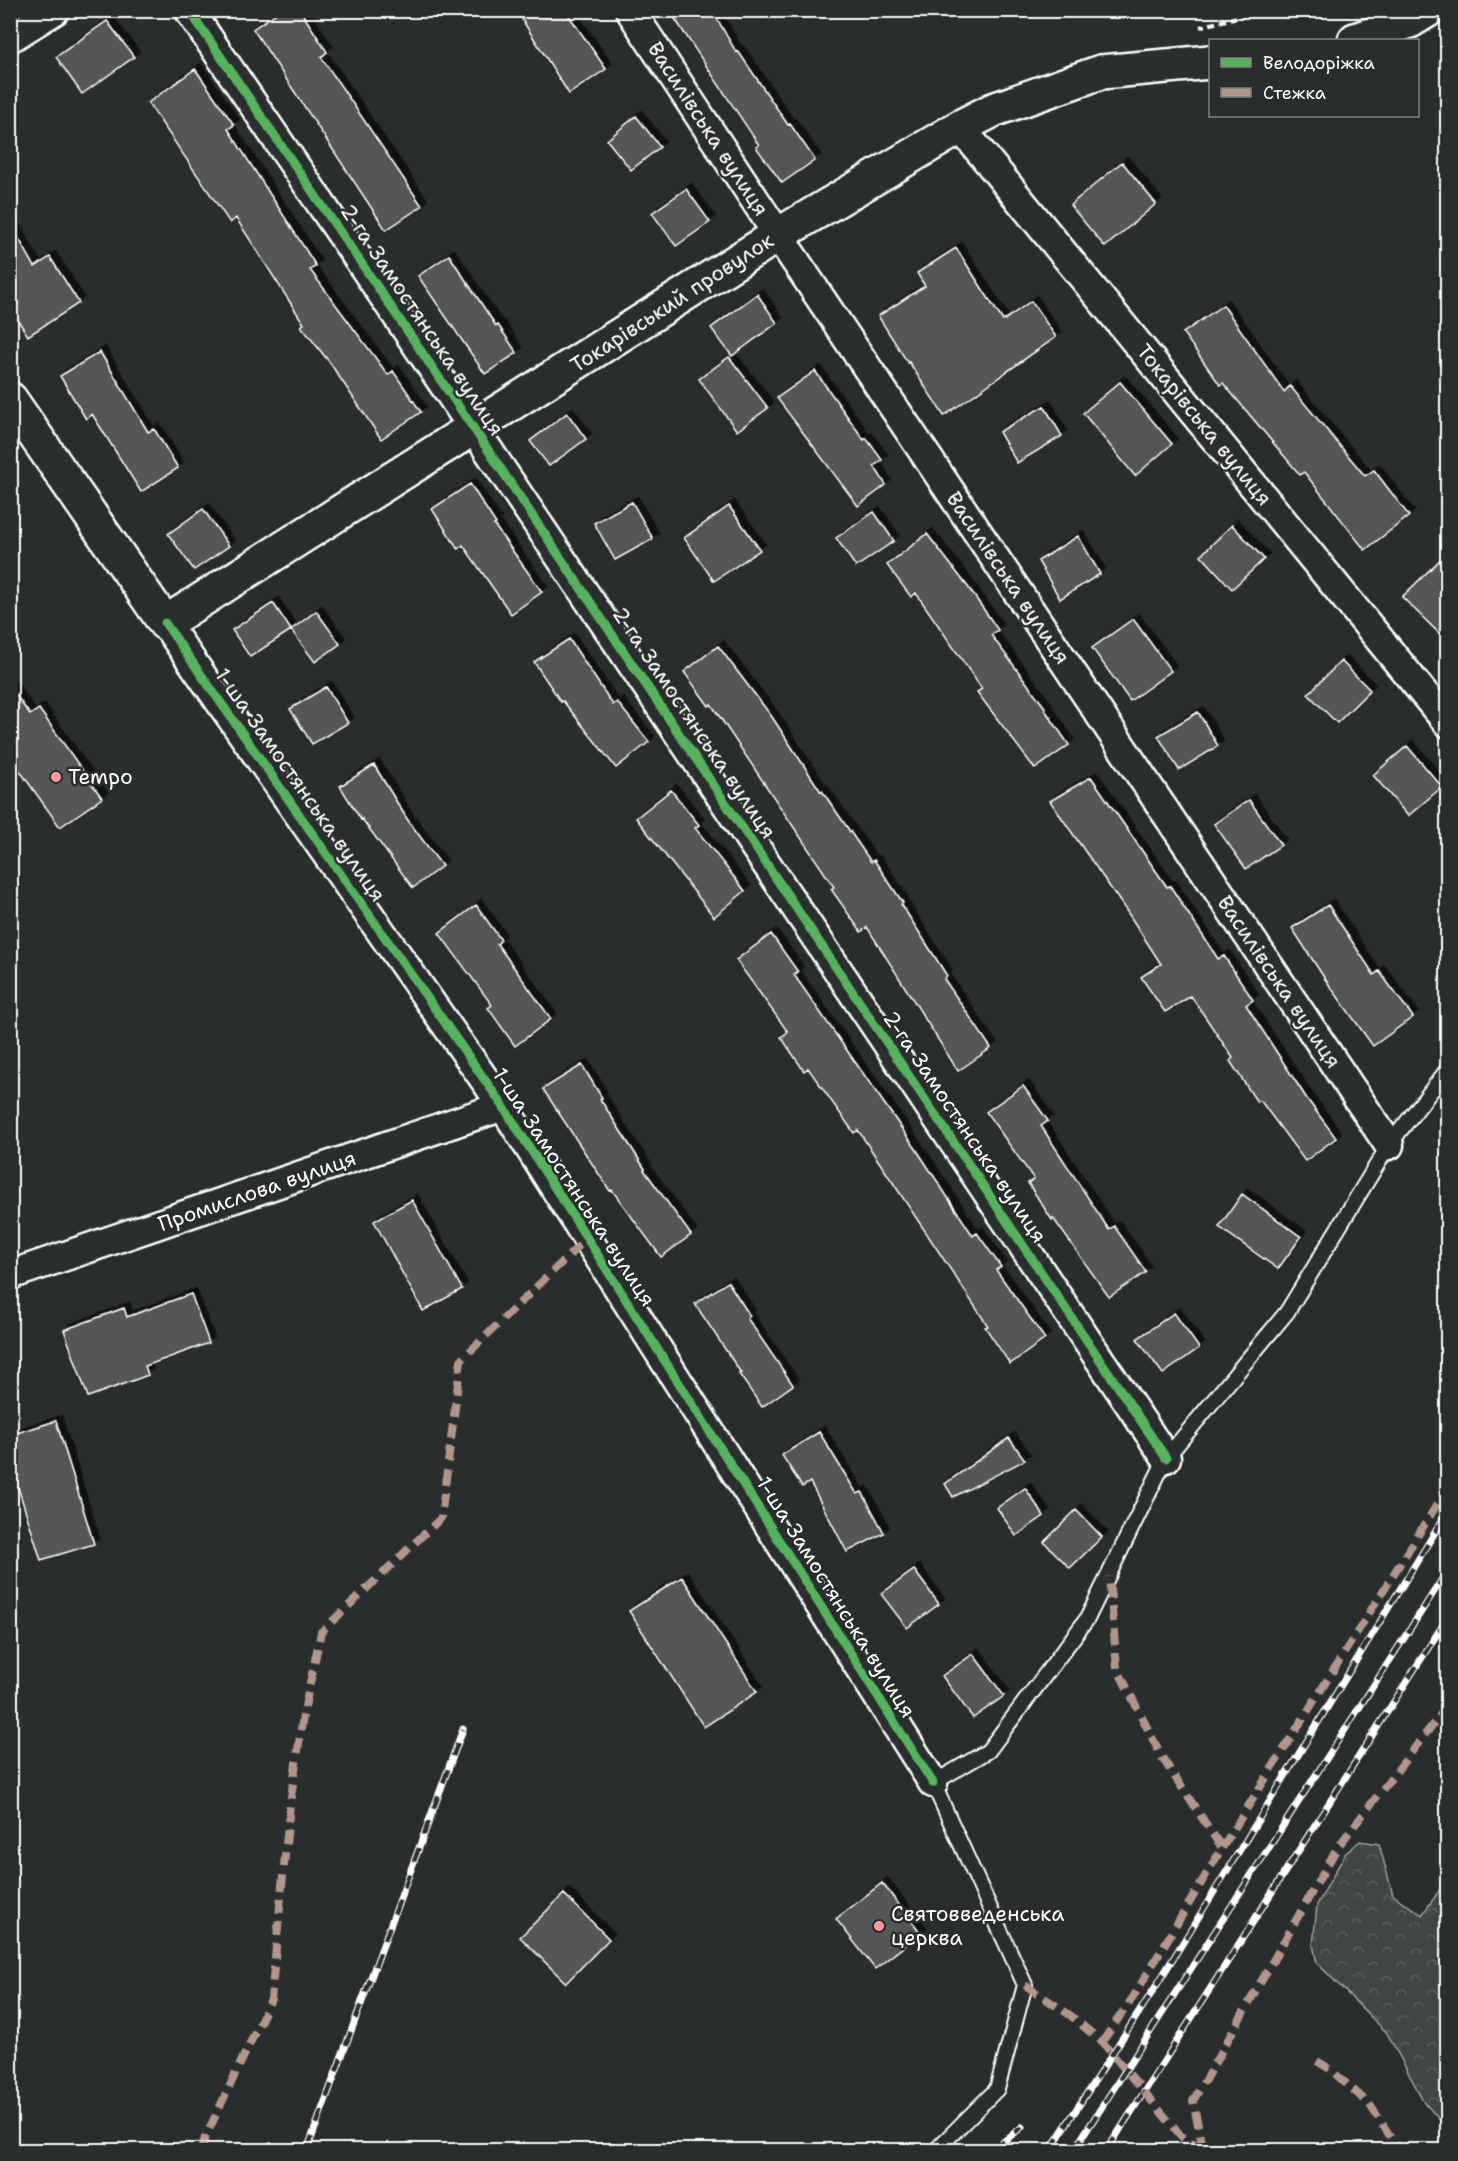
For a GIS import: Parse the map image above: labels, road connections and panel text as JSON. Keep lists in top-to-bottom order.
{
  "streets": {
    "main road": ["Токарівський провулок", "1-ша Замостянська вулиця"],
    "street": [
      "Василівська вулиця",
      "2-га Замостянська вулиця",
      "Токарівська вулиця",
      "Промислова вулиця"
    ]
  },
  "crossings": [
    ["Василівська вулиця", "Токарівський провулок"],
    ["Токарівський провулок", "2-га Замостянська вулиця"],
    ["Токарівський провулок", "Токарівська вулиця"],
    ["Токарівський провулок", "1-ша Замостянська вулиця"],
    ["1-ша Замостянська вулиця", "Промислова вулиця"]
  ],
  "places": ["Tempo", "Святовведенська церква"],
  "legend": ["Велодоріжка", "Стежка"]
}
